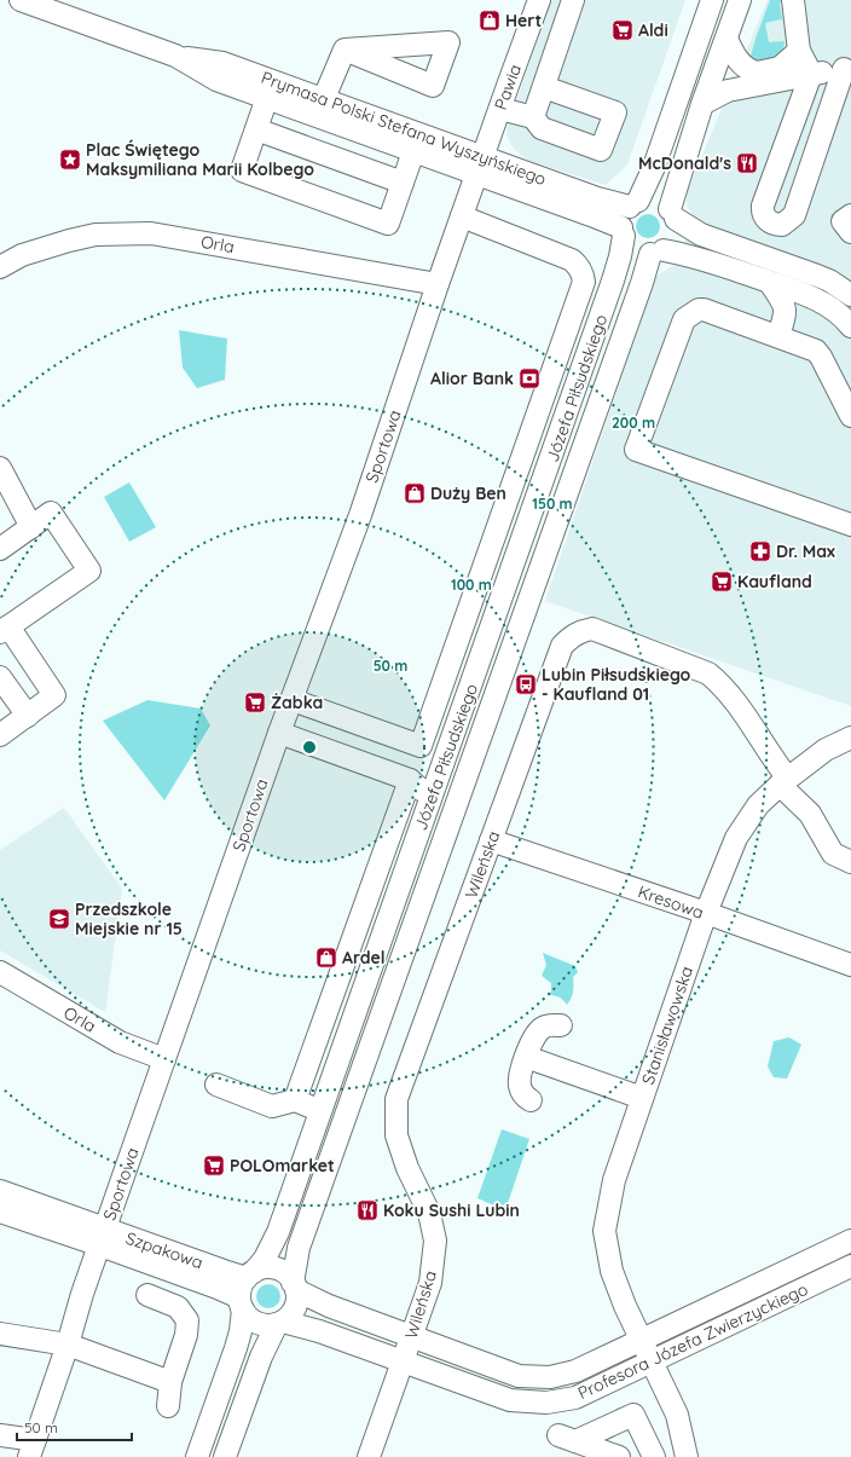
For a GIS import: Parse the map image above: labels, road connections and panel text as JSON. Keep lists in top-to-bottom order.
{
  "streets": {
    "street": [
      "Pawia",
      "Prymasa Polski Stefana Wyszyńskiego",
      "Orla",
      "Józefa Piłsudskiego",
      "Sportowa",
      "Wileńska",
      "Kresowa",
      "Stanisławowska",
      "Szpakowa",
      "Profesora Józefa Zwierzyckiego"
    ]
  },
  "crossings": [
    ["Pawia", "Prymasa Polski Stefana Wyszyńskiego"],
    ["Pawia", "Sportowa"],
    ["Prymasa Polski Stefana Wyszyńskiego", "Józefa Piłsudskiego"],
    ["Prymasa Polski Stefana Wyszyńskiego", "Sportowa"],
    ["Orla", "Sportowa"],
    ["Józefa Piłsudskiego", "Szpakowa"],
    ["Józefa Piłsudskiego", "Profesora Józefa Zwierzyckiego"],
    ["Sportowa", "Szpakowa"],
    ["Wileńska", "Kresowa"],
    ["Wileńska", "Stanisławowska"],
    ["Wileńska", "Profesora Józefa Zwierzyckiego"],
    ["Kresowa", "Stanisławowska"],
    ["Stanisławowska", "Profesora Józefa Zwierzyckiego"],
    ["Szpakowa", "Profesora Józefa Zwierzyckiego"]
  ],
  "places": {
    "shop": ["Hert", "Duży Ben", "Ardel"],
    "supermarket": [
      "Aldi",
      "Kaufland",
      "Żabka",
      "POLOmarket"
    ],
    "place": ["Plac Świętego Maksymiliana Marii Kolbego"],
    "restaurant": ["McDonald's", "Koku Sushi Lubin"],
    "bank": ["Alior Bank"],
    "pharmacy": ["Dr. Max"],
    "bus stop": ["Lubin Piłsudskiego - Kaufland 01"],
    "school or university": ["Przedszkole Miejskie nr 15"]
  },
  "scale_bar": "50 m",
  "rings": [
    "200 m",
    "150 m",
    "100 m",
    "50 m"
  ]
}
